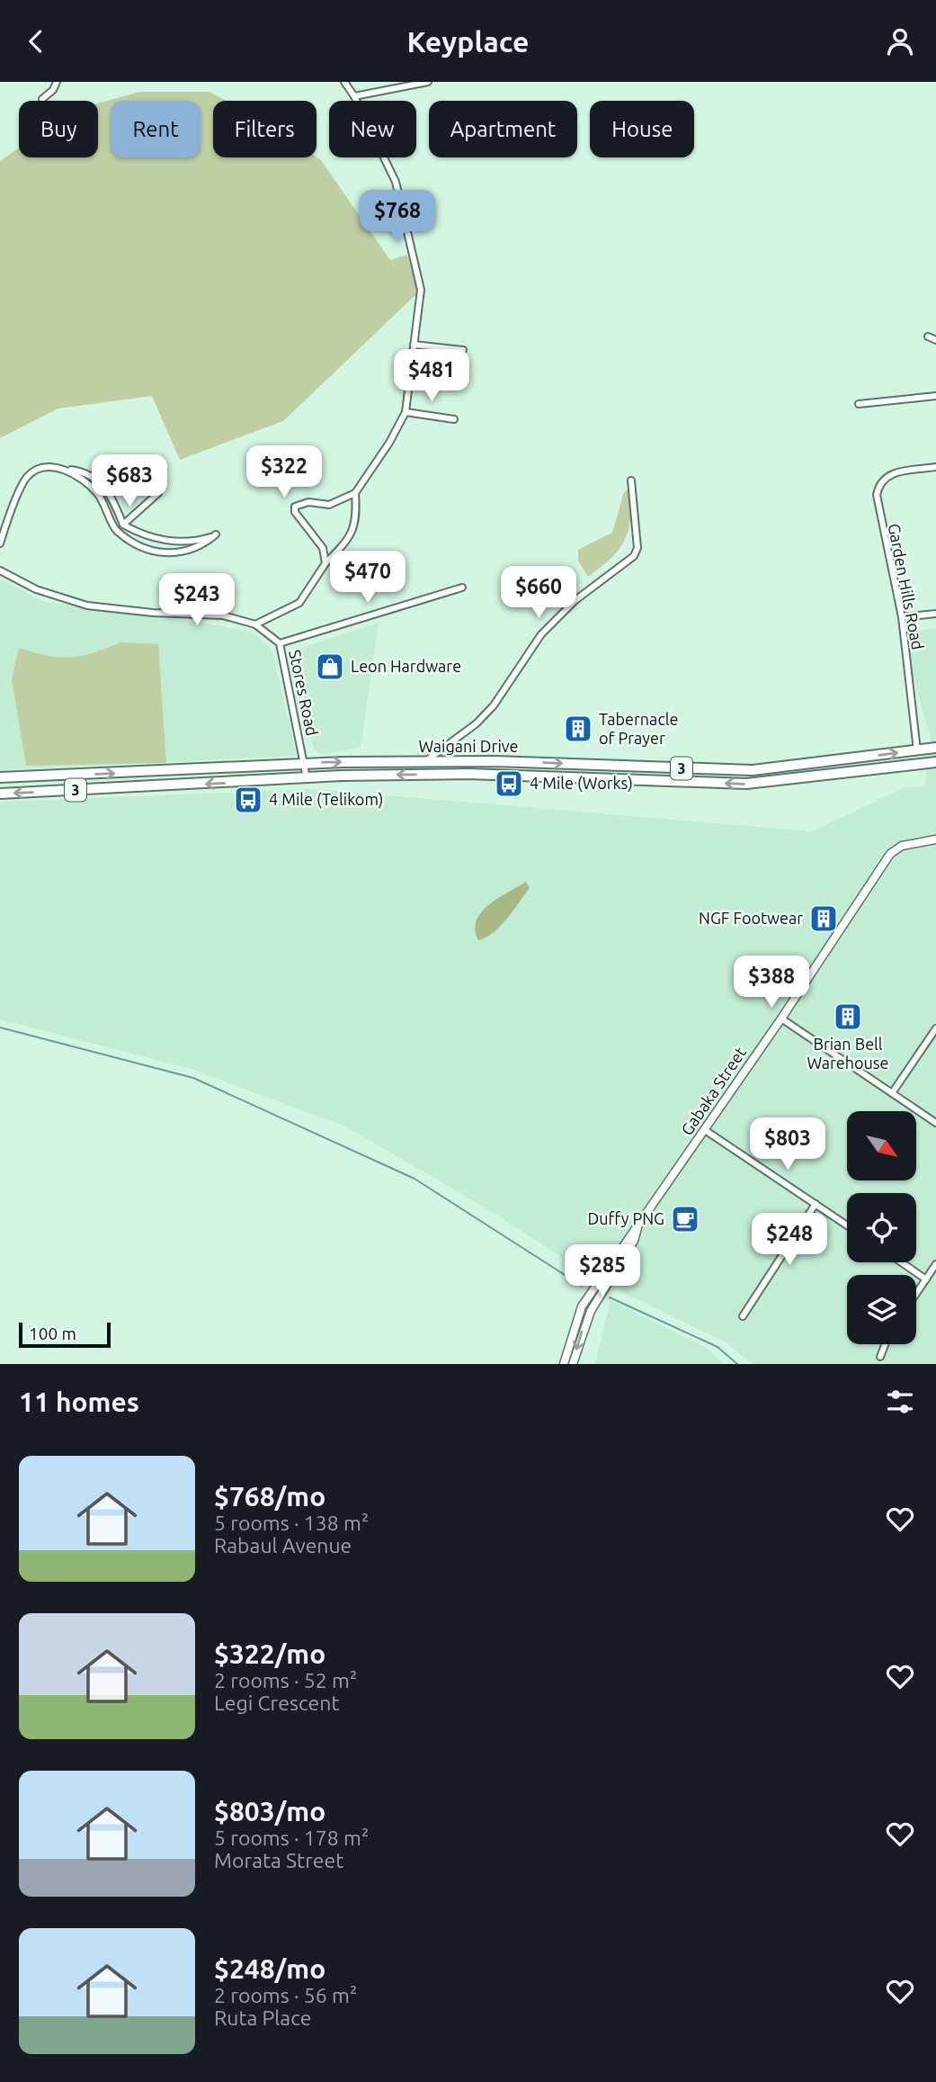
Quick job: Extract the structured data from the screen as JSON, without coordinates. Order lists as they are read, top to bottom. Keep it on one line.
{"streets":{"highway":["Waigani Drive","3"],"street":["Garden Hills Road","Stores Road","Gabaka Street"]},"crossings":[["Garden Hills Road","Waigani Drive"],["Stores Road","Waigani Drive"]],"places":{"shop":["Leon Hardware"],"building":["Tabernacle of Prayer","NGF Footwear","Brian Bell Warehouse"],"bus stop":["4 Mile (Works)","4 Mile (Telikom)"],"cafe":["Duffy PNG"]},"scale_bar":"100 m","north":"bottom right","page":{"header":"Keyplace","chip":["Buy","Rent","Filters","New","Apartment","House"],"price":["$768","$481","$322","$683","$470","$660","$243","$388","$803","$248","$285"],"scale":"100 m","heading":"11 homes","list":[{"name":"$768/mo","note":"5 rooms · 138 m² · Rabaul Avenue"},{"name":"$322/mo","note":"2 rooms · 52 m² · Legi Crescent"},{"name":"$803/mo","note":"5 rooms · 178 m² · Morata Street"},{"name":"$248/mo","note":"2 rooms · 56 m² · Ruta Place"}]}}
